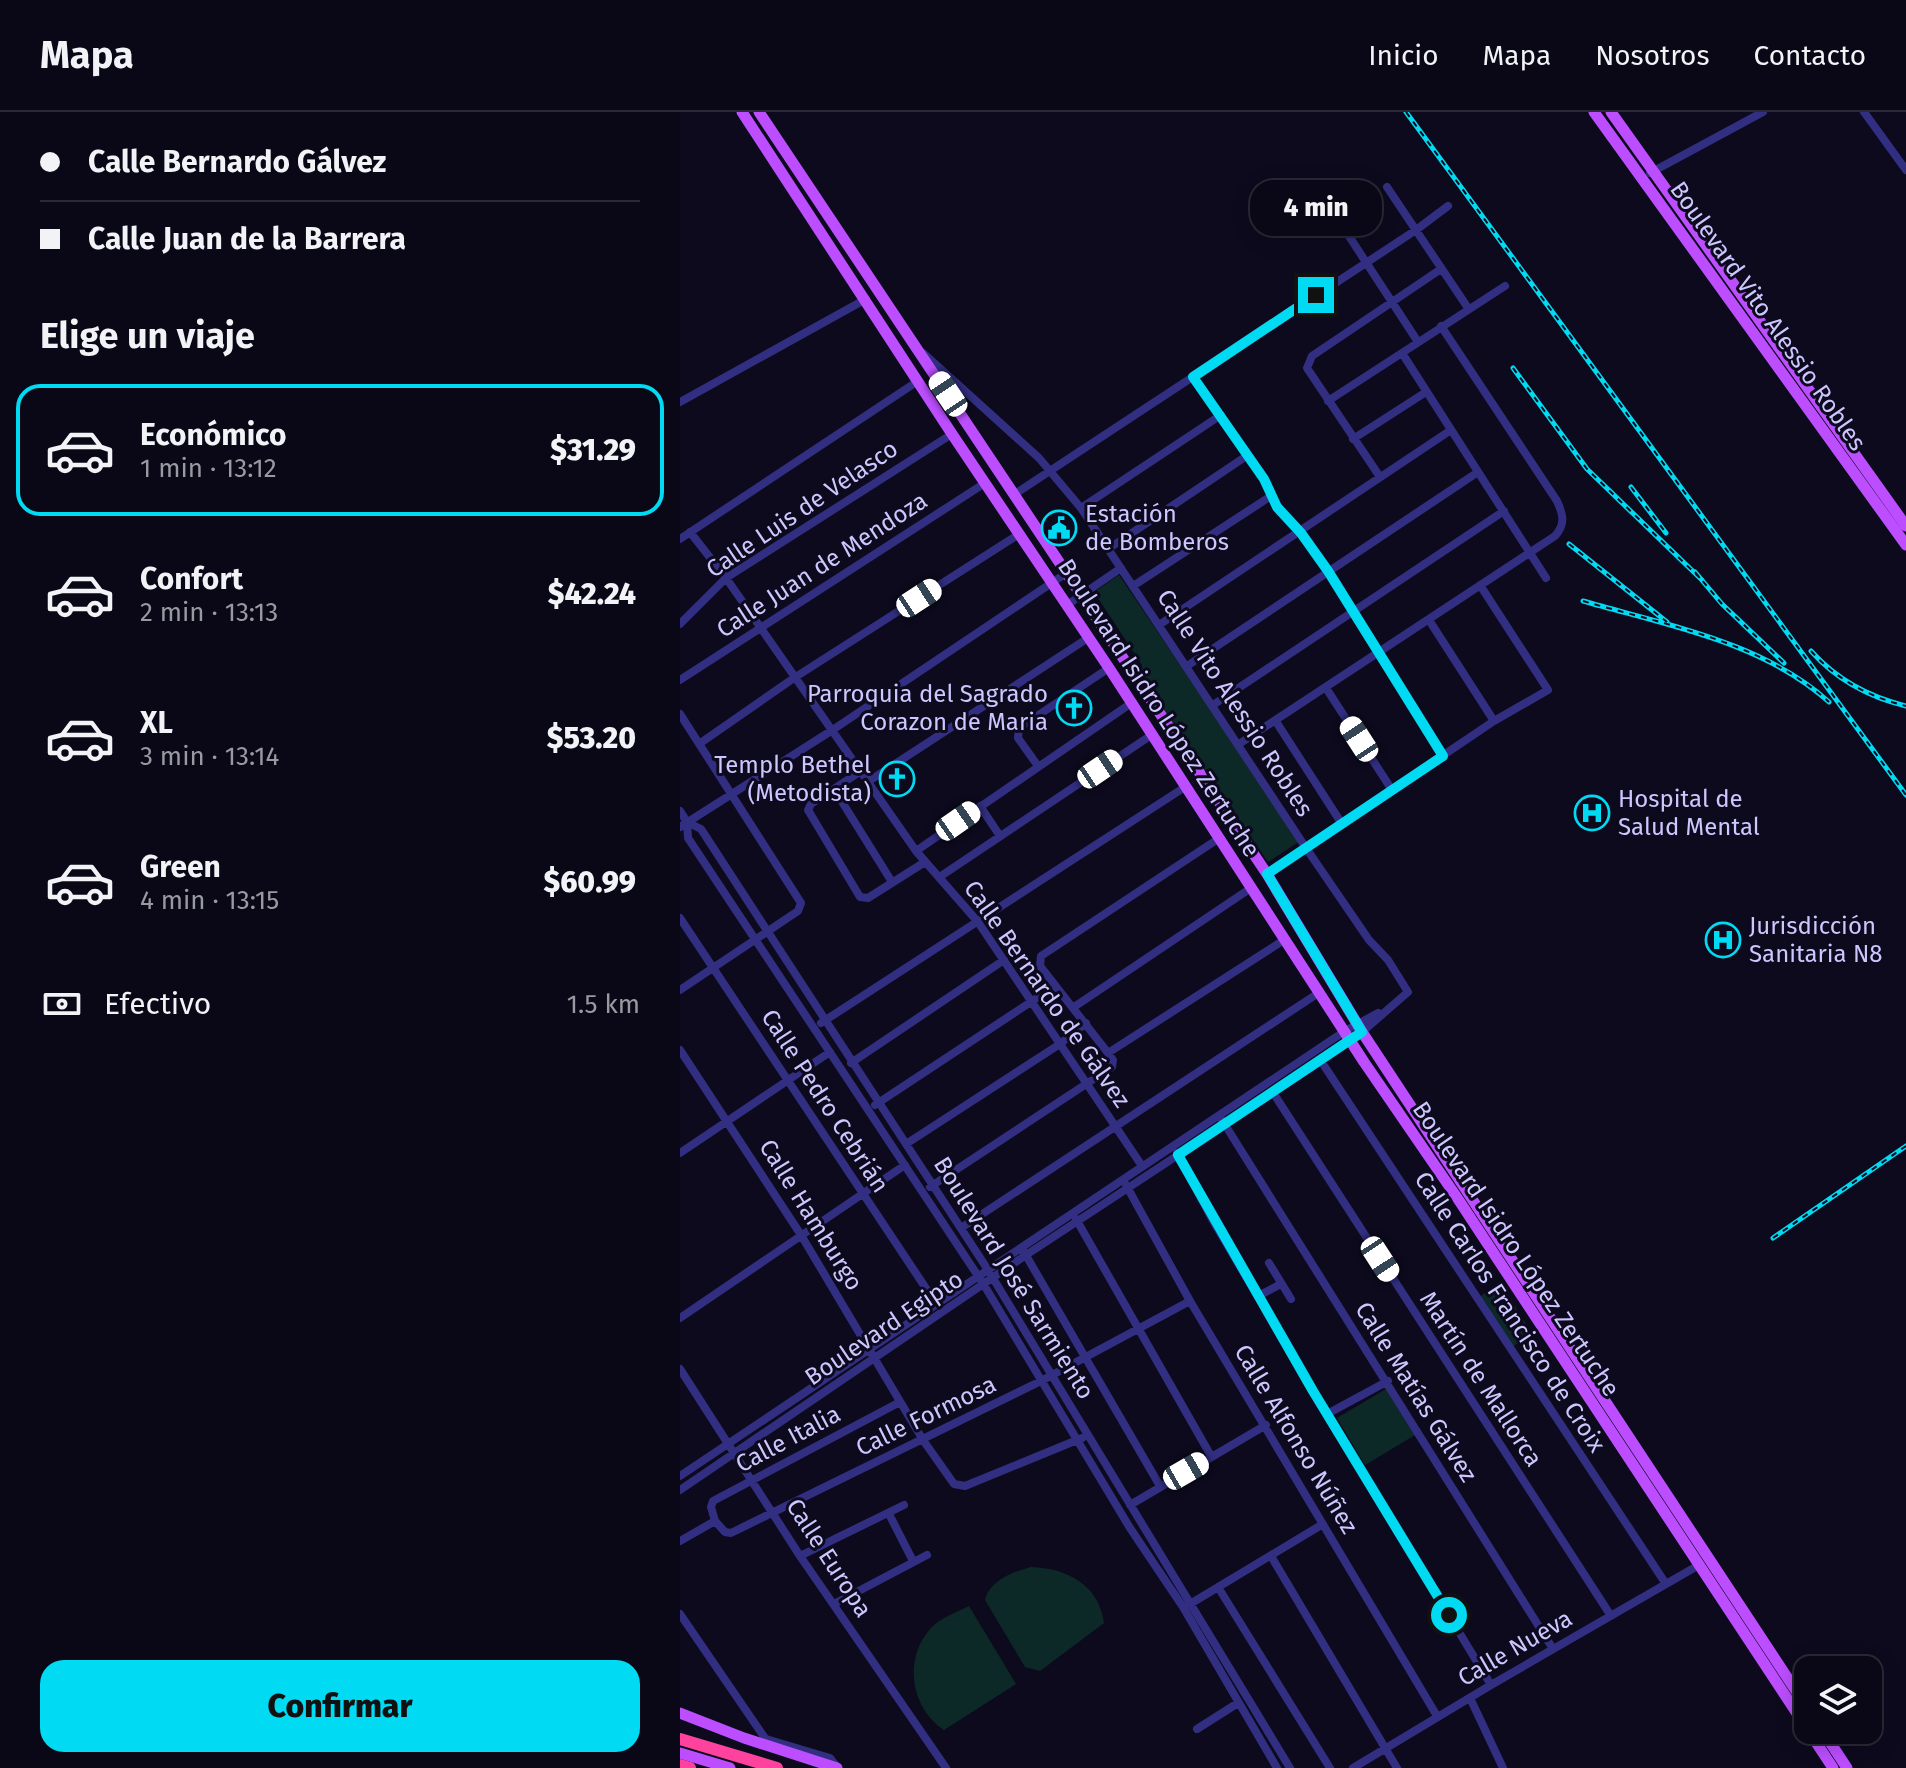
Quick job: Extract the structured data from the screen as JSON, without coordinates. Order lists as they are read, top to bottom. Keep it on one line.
{"streets":{"main road":["Boulevard Vito Alessio Robles","Boulevard Isidro López Zertuche"],"street":["Calle Luis de Velasco","Calle Juan de Mendoza","Calle Vito Alessio Robles","Calle Bernardo de Gálvez","Calle Pedro Cebrián","Calle Hamburgo","Boulevard José Sarmiento","Calle Carlos Francisco de Croix","Boulevard Egipto","Martín de Mallorca","Calle Matías Gálvez","Calle Formosa","Calle Italia","Calle Alfonso Núñez","Calle Europa","Calle Nueva"]},"crossings":[["Calle Luis de Velasco","Boulevard Isidro López Zertuche"],["Calle Luis de Velasco","Calle Bernardo de Gálvez"],["Calle Juan de Mendoza","Boulevard Isidro López Zertuche"],["Calle Juan de Mendoza","Calle Bernardo de Gálvez"],["Calle Vito Alessio Robles","Boulevard Isidro López Zertuche"],["Calle Vito Alessio Robles","Boulevard Egipto"],["Boulevard Isidro López Zertuche","Boulevard Egipto"],["Boulevard Isidro López Zertuche","Calle Nueva"],["Calle Bernardo de Gálvez","Boulevard Egipto"],["Calle Pedro Cebrián","Boulevard Egipto"],["Calle Hamburgo","Boulevard José Sarmiento"],["Calle Hamburgo","Boulevard Egipto"],["Calle Hamburgo","Calle Formosa"],["Calle Hamburgo","Calle Italia"],["Boulevard José Sarmiento","Boulevard Egipto"],["Boulevard José Sarmiento","Calle Formosa"],["Calle Carlos Francisco de Croix","Boulevard Egipto"],["Calle Carlos Francisco de Croix","Calle Nueva"],["Boulevard Egipto","Martín de Mallorca"],["Boulevard Egipto","Calle Matías Gálvez"],["Boulevard Egipto","Calle Alfonso Núñez"],["Boulevard Egipto","Calle Europa"],["Martín de Mallorca","Calle Nueva"],["Calle Matías Gálvez","Calle Nueva"],["Calle Formosa","Calle Italia"],["Calle Formosa","Calle Alfonso Núñez"],["Calle Formosa","Calle Europa"],["Calle Italia","Calle Europa"],["Calle Alfonso Núñez","Calle Nueva"]],"places":{"public building":["Estación de Bomberos"],"church":["Parroquia del Sagrado Corazon de Maria","Templo Bethel (Metodista)"],"hospital":["Hospital de Salud Mental","Jurisdicción Sanitaria N8"]},"page":{"header":"Mapa","nav":["Inicio","Mapa","Nosotros","Contacto"],"banner":["Calle Bernardo Gálvez","Calle Juan de la Barrera"],"bubble":"4 min","heading":"Elige un viaje","list":[{"name":"Económico","note":"1 min · 13:12","value":"$31.29"},{"name":"Confort","note":"2 min · 13:13","value":"$42.24"},{"name":"XL","note":"3 min · 13:14","value":"$53.20"},{"name":"Green","note":"4 min · 13:15","value":"$60.99"}],"pay":["Efectivo","1.5 km"],"buttons":"Confirmar"}}
